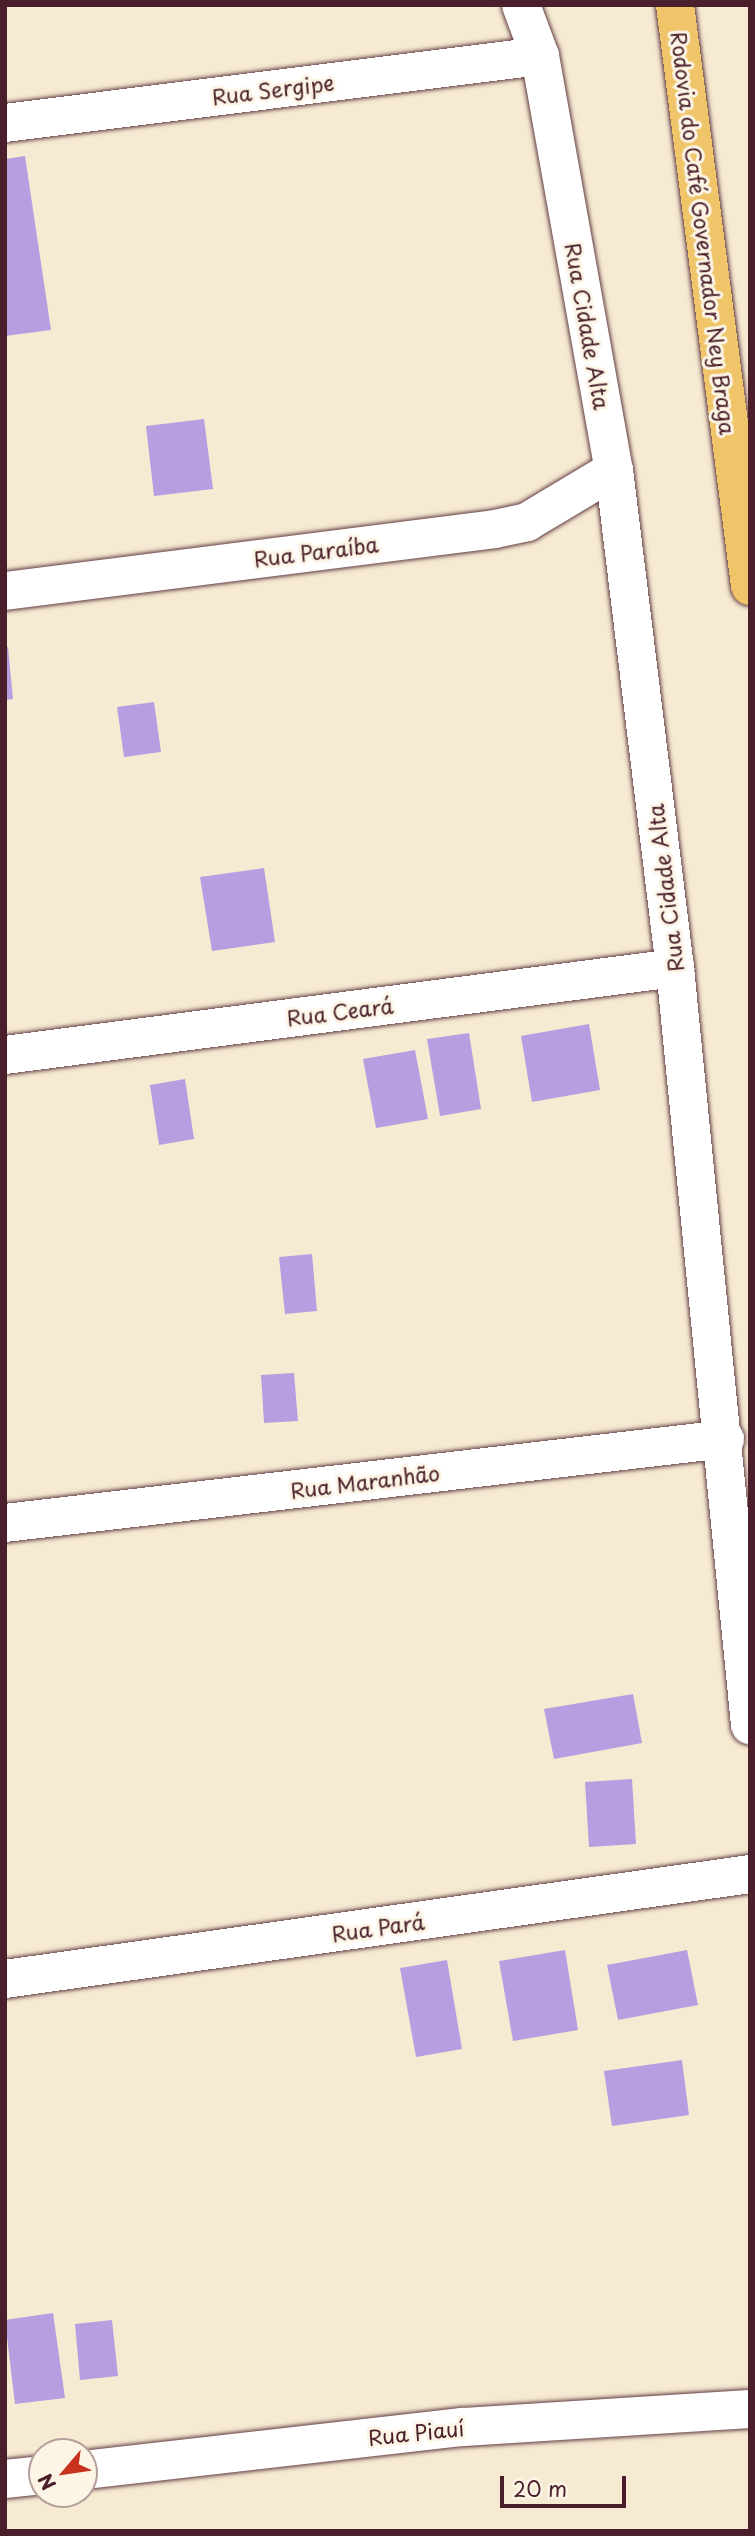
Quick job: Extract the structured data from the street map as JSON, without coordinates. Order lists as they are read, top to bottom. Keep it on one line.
{"streets":{"highway":["Rodovia do Café Governador Ney Braga"],"street":["Rua Sergipe","Rua Cidade Alta","Rua Paraíba","Rua Ceará","Rua Maranhão","Rua Pará","Rua Piauí"]},"crossings":[["Rua Sergipe","Rua Cidade Alta"],["Rua Cidade Alta","Rua Paraíba"],["Rua Cidade Alta","Rua Ceará"],["Rua Cidade Alta","Rua Maranhão"]],"scale_bar":"20 m","north":"bottom left"}
